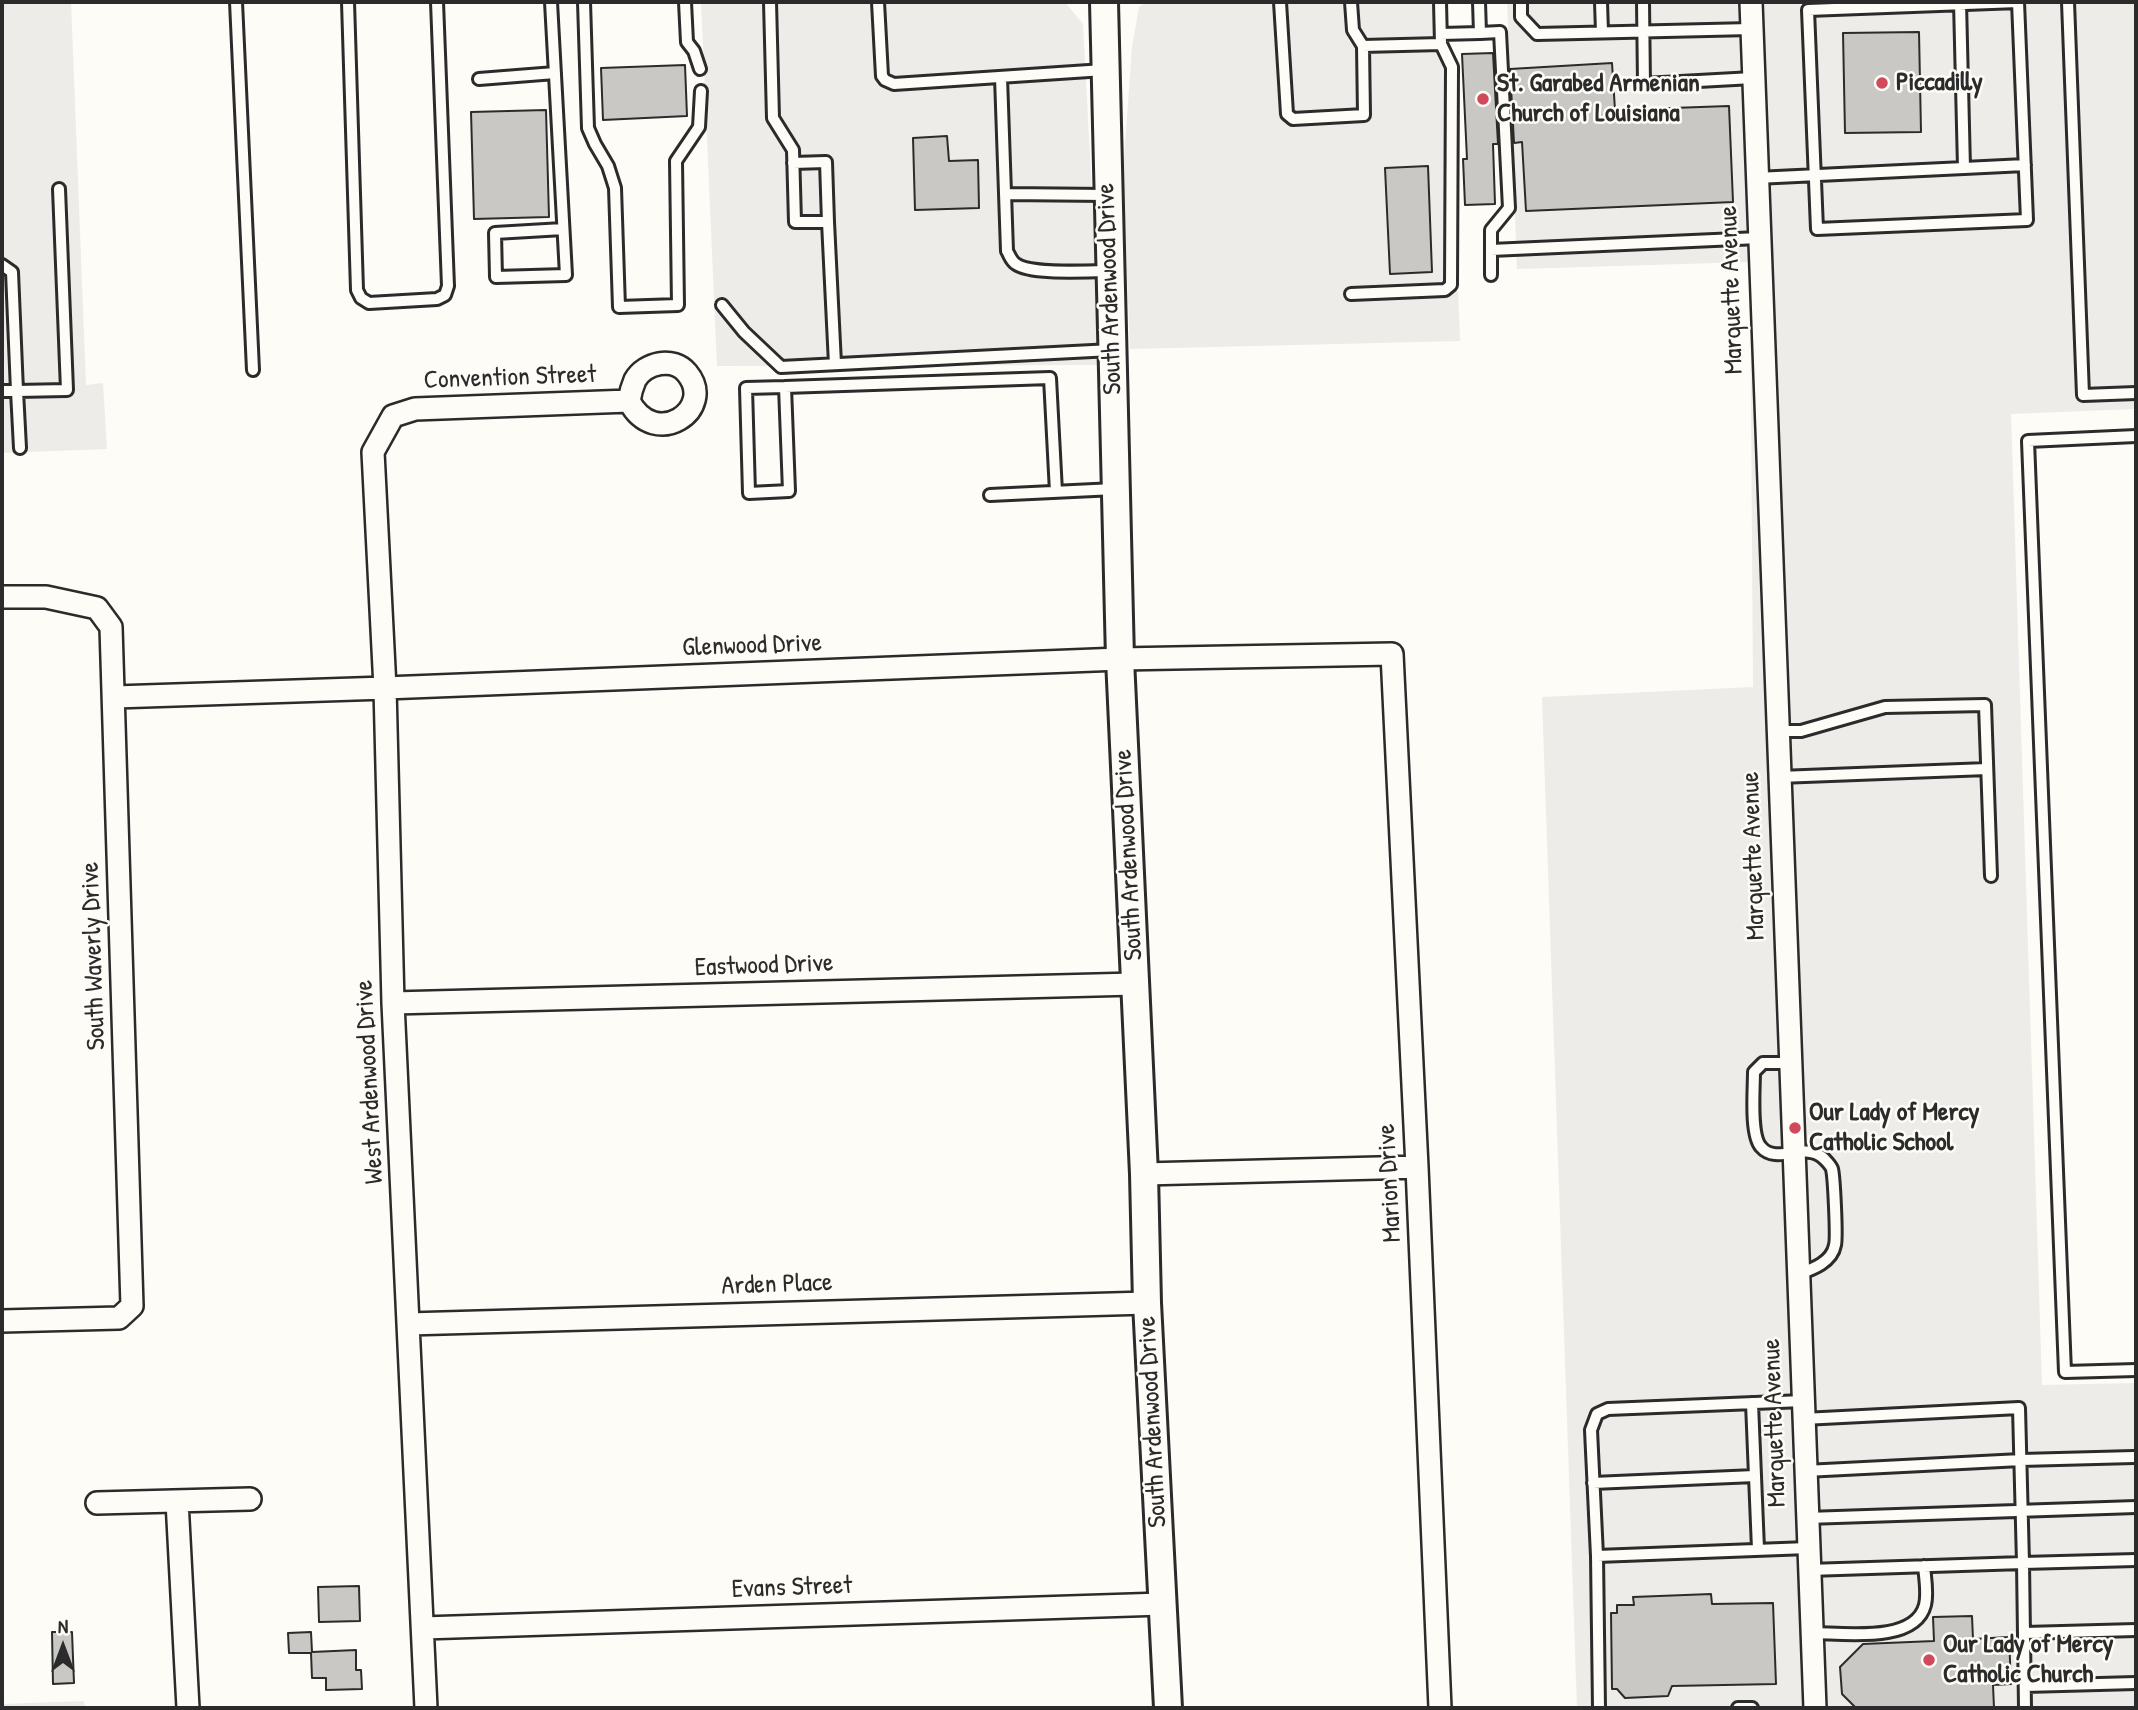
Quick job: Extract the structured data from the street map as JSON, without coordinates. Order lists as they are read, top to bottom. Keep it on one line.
{"streets":{"street":["South Ardenwood Drive","Marquette Avenue","Convention Street","Glenwood Drive","South Waverly Drive","Eastwood Drive","West Ardenwood Drive","Marion Drive","Arden Place","Evans Street"]},"crossings":[["South Ardenwood Drive","Glenwood Drive"],["South Ardenwood Drive","Eastwood Drive"],["South Ardenwood Drive","Arden Place"],["South Ardenwood Drive","Evans Street"],["Convention Street","West Ardenwood Drive"],["Glenwood Drive","South Waverly Drive"],["Glenwood Drive","West Ardenwood Drive"],["Glenwood Drive","Marion Drive"],["Eastwood Drive","West Ardenwood Drive"],["West Ardenwood Drive","Arden Place"],["West Ardenwood Drive","Evans Street"]],"places":["Piccadilly","St. Garabed Armenian Church of Louisiana","Our Lady of Mercy Catholic School","Our Lady of Mercy Catholic Church"],"north":"top"}
